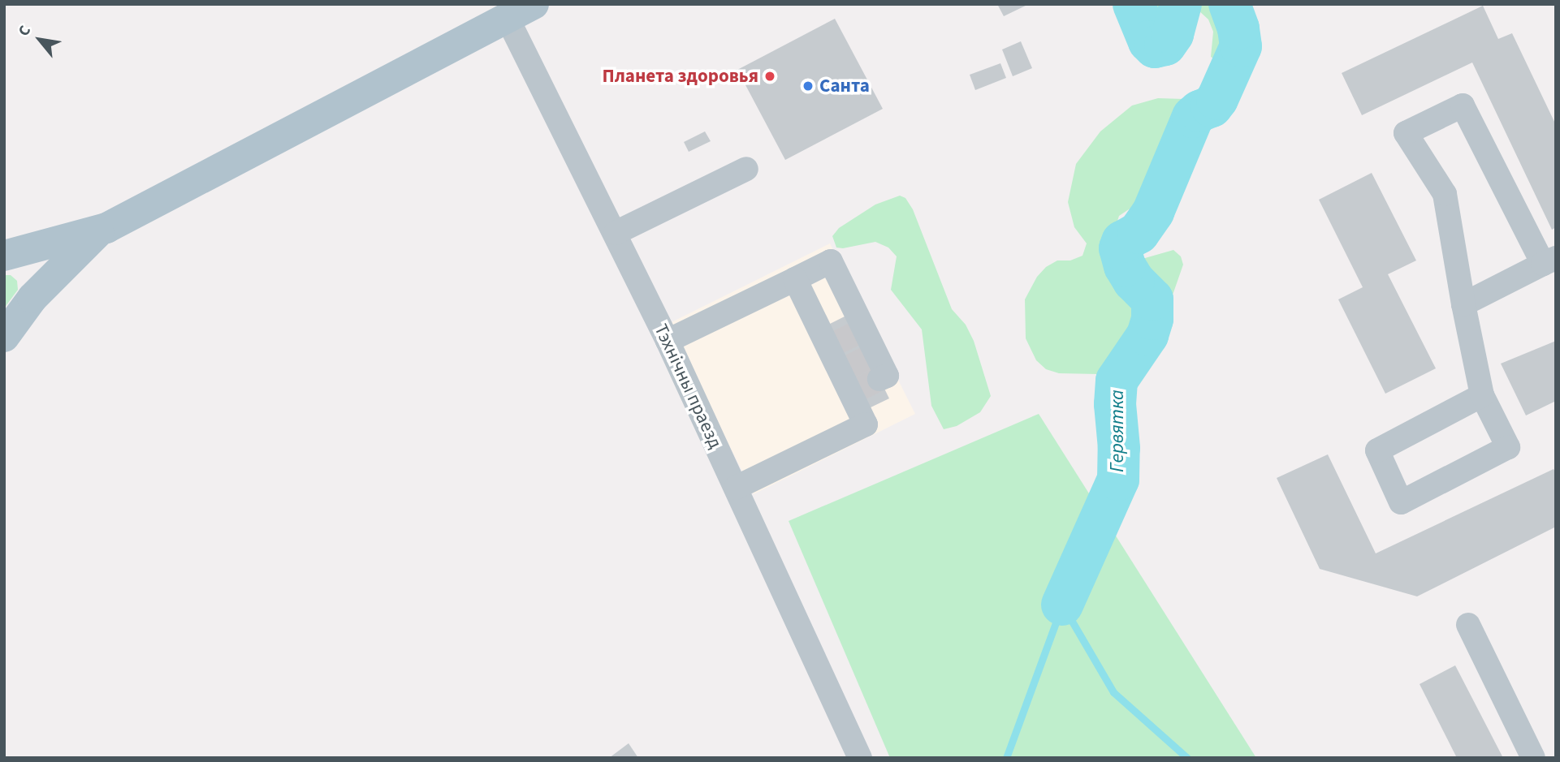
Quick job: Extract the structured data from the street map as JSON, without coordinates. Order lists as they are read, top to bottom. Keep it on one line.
{"streets":{"street":["Тэхнічны праезд"]},"water":["Гервятка"],"places":["Планета здоровья","Санта"],"north":"top left"}
